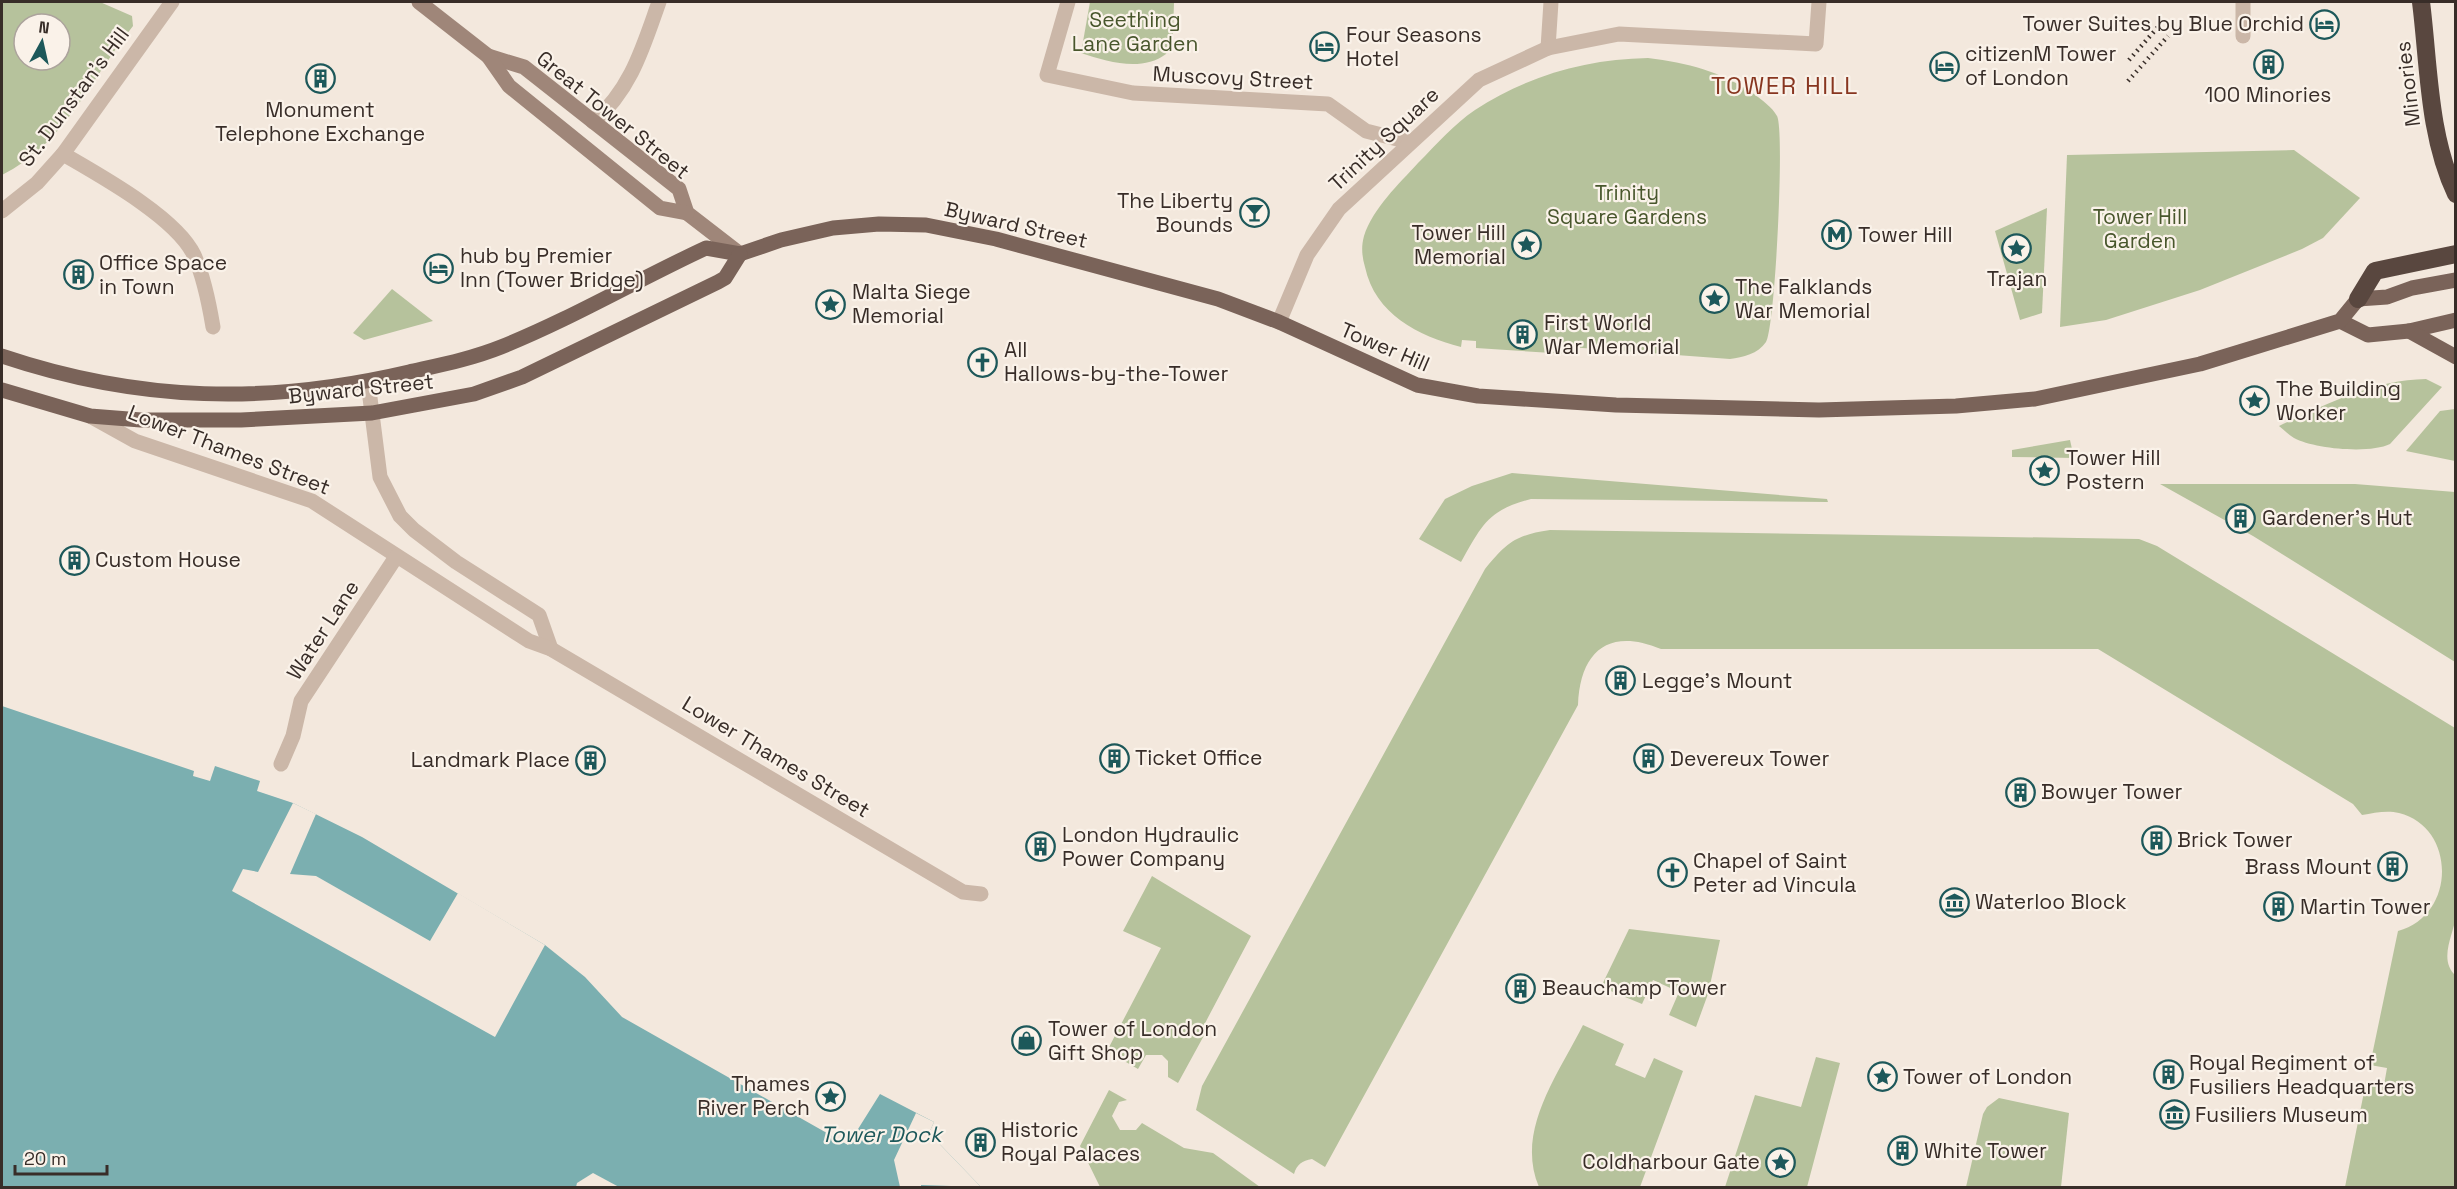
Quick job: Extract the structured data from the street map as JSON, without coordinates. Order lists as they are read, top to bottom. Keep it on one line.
{"streets":{"highway":["Minories"],"main road":["Byward Street","Tower Hill","Lower Thames Street"],"street":["Muscovy Street","St. Dunstan's Hill","Great Tower Street","Trinity Square","Water Lane"]},"crossings":[["Muscovy Street","Trinity Square"],["Great Tower Street","Byward Street"],["Trinity Square","Byward Street"],["Trinity Square","Tower Hill"],["Byward Street","Tower Hill"],["Byward Street","Lower Thames Street"],["Lower Thames Street","Water Lane"]],"districts":["TOWER HILL"],"water":["Tower Dock"],"parks":["Seething Lane Garden","Trinity Square Gardens","Tower Hill Garden"],"places":{"hotel":["Tower Suites by Blue Orchid","Four Seasons Hotel","citizenM Tower of London","hub by Premier Inn (Tower Bridge)"],"building":["100 Minories","Monument Telephone Exchange","Office Space in Town","First World War Memorial","Gardener's Hut","Custom House","Legge's Mount","Ticket Office","Devereux Tower","Landmark Place","Bowyer Tower","Brick Tower","London Hydraulic Power Company","Brass Mount","Martin Tower","Beauchamp Tower","Royal Regiment of Fusiliers Headquarters","Historic Royal Palaces","White Tower"],"bar":["The Liberty Bounds"],"metro station":["Tower Hill"],"place":["Tower Hill Memorial","Trajan","The Falklands War Memorial","Malta Siege Memorial","The Building Worker","Tower Hill Postern","Tower of London","Thames River Perch","Coldharbour Gate"],"church":["All Hallows-by-the-Tower","Chapel of Saint Peter ad Vincula"],"museum":["Waterloo Block","Fusiliers Museum"],"shop":["Tower of London Gift Shop"]},"scale_bar":"20 m","north":"top"}
